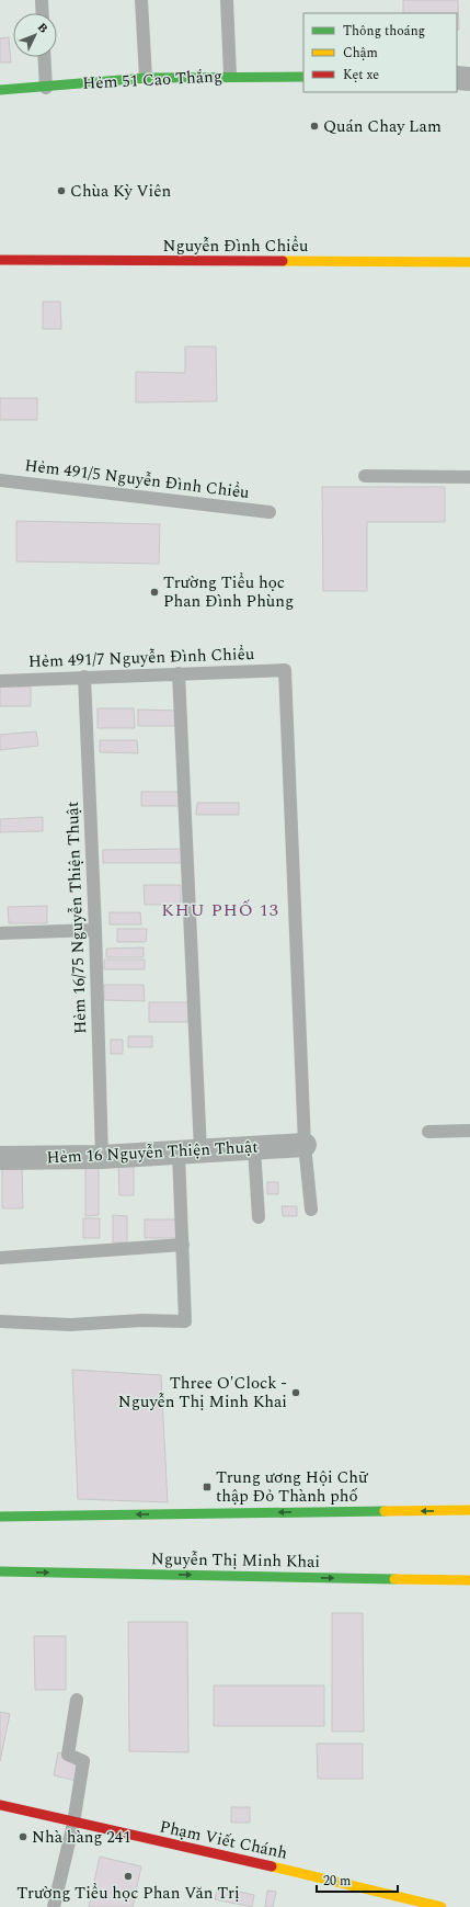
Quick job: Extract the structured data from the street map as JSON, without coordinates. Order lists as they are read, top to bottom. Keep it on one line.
{"streets":{"main road":["Hẻm 51 Cao Thắng","Nguyễn Đình Chiểu","Nguyễn Thị Minh Khai","Phạm Viết Chánh"],"street":["Hẻm 16 Nguyễn Thiện Thuật"],"lane":["Hẻm 491/5 Nguyễn Ðình Chiểu","Hẻm 491/7 Nguyễn Ðình Chiểu","Hẻm 16/75 Nguyễn Thiện Thuật"]},"crossings":[["Hẻm 491/7 Nguyễn Ðình Chiểu","Hẻm 16/75 Nguyễn Thiện Thuật"],["Hẻm 491/7 Nguyễn Ðình Chiểu","Hẻm 16 Nguyễn Thiện Thuật"],["Hẻm 16/75 Nguyễn Thiện Thuật","Hẻm 16 Nguyễn Thiện Thuật"]],"districts":["KHU PHỐ 13"],"places":{"other":["Quán Chay Lam","Chùa Kỳ Viên","Trường Tiểu học Phan Đình Phùng","Three O'Clock - Nguyễn Thị Minh Khai","Nhà hàng 241","Trường Tiểu học Phan Văn Trị"],"transit":["Trung ương Hội Chữ thập Đỏ Thành phố"]},"legend":["Thông thoáng","Chậm","Kẹt xe"],"scale_bar":"20 m","north":"top right"}
